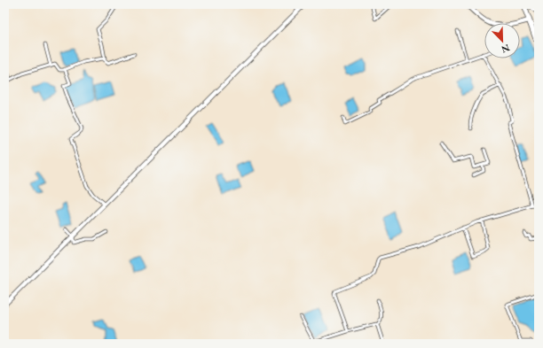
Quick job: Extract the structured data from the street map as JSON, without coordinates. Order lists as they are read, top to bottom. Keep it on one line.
{"north":"bottom right"}
